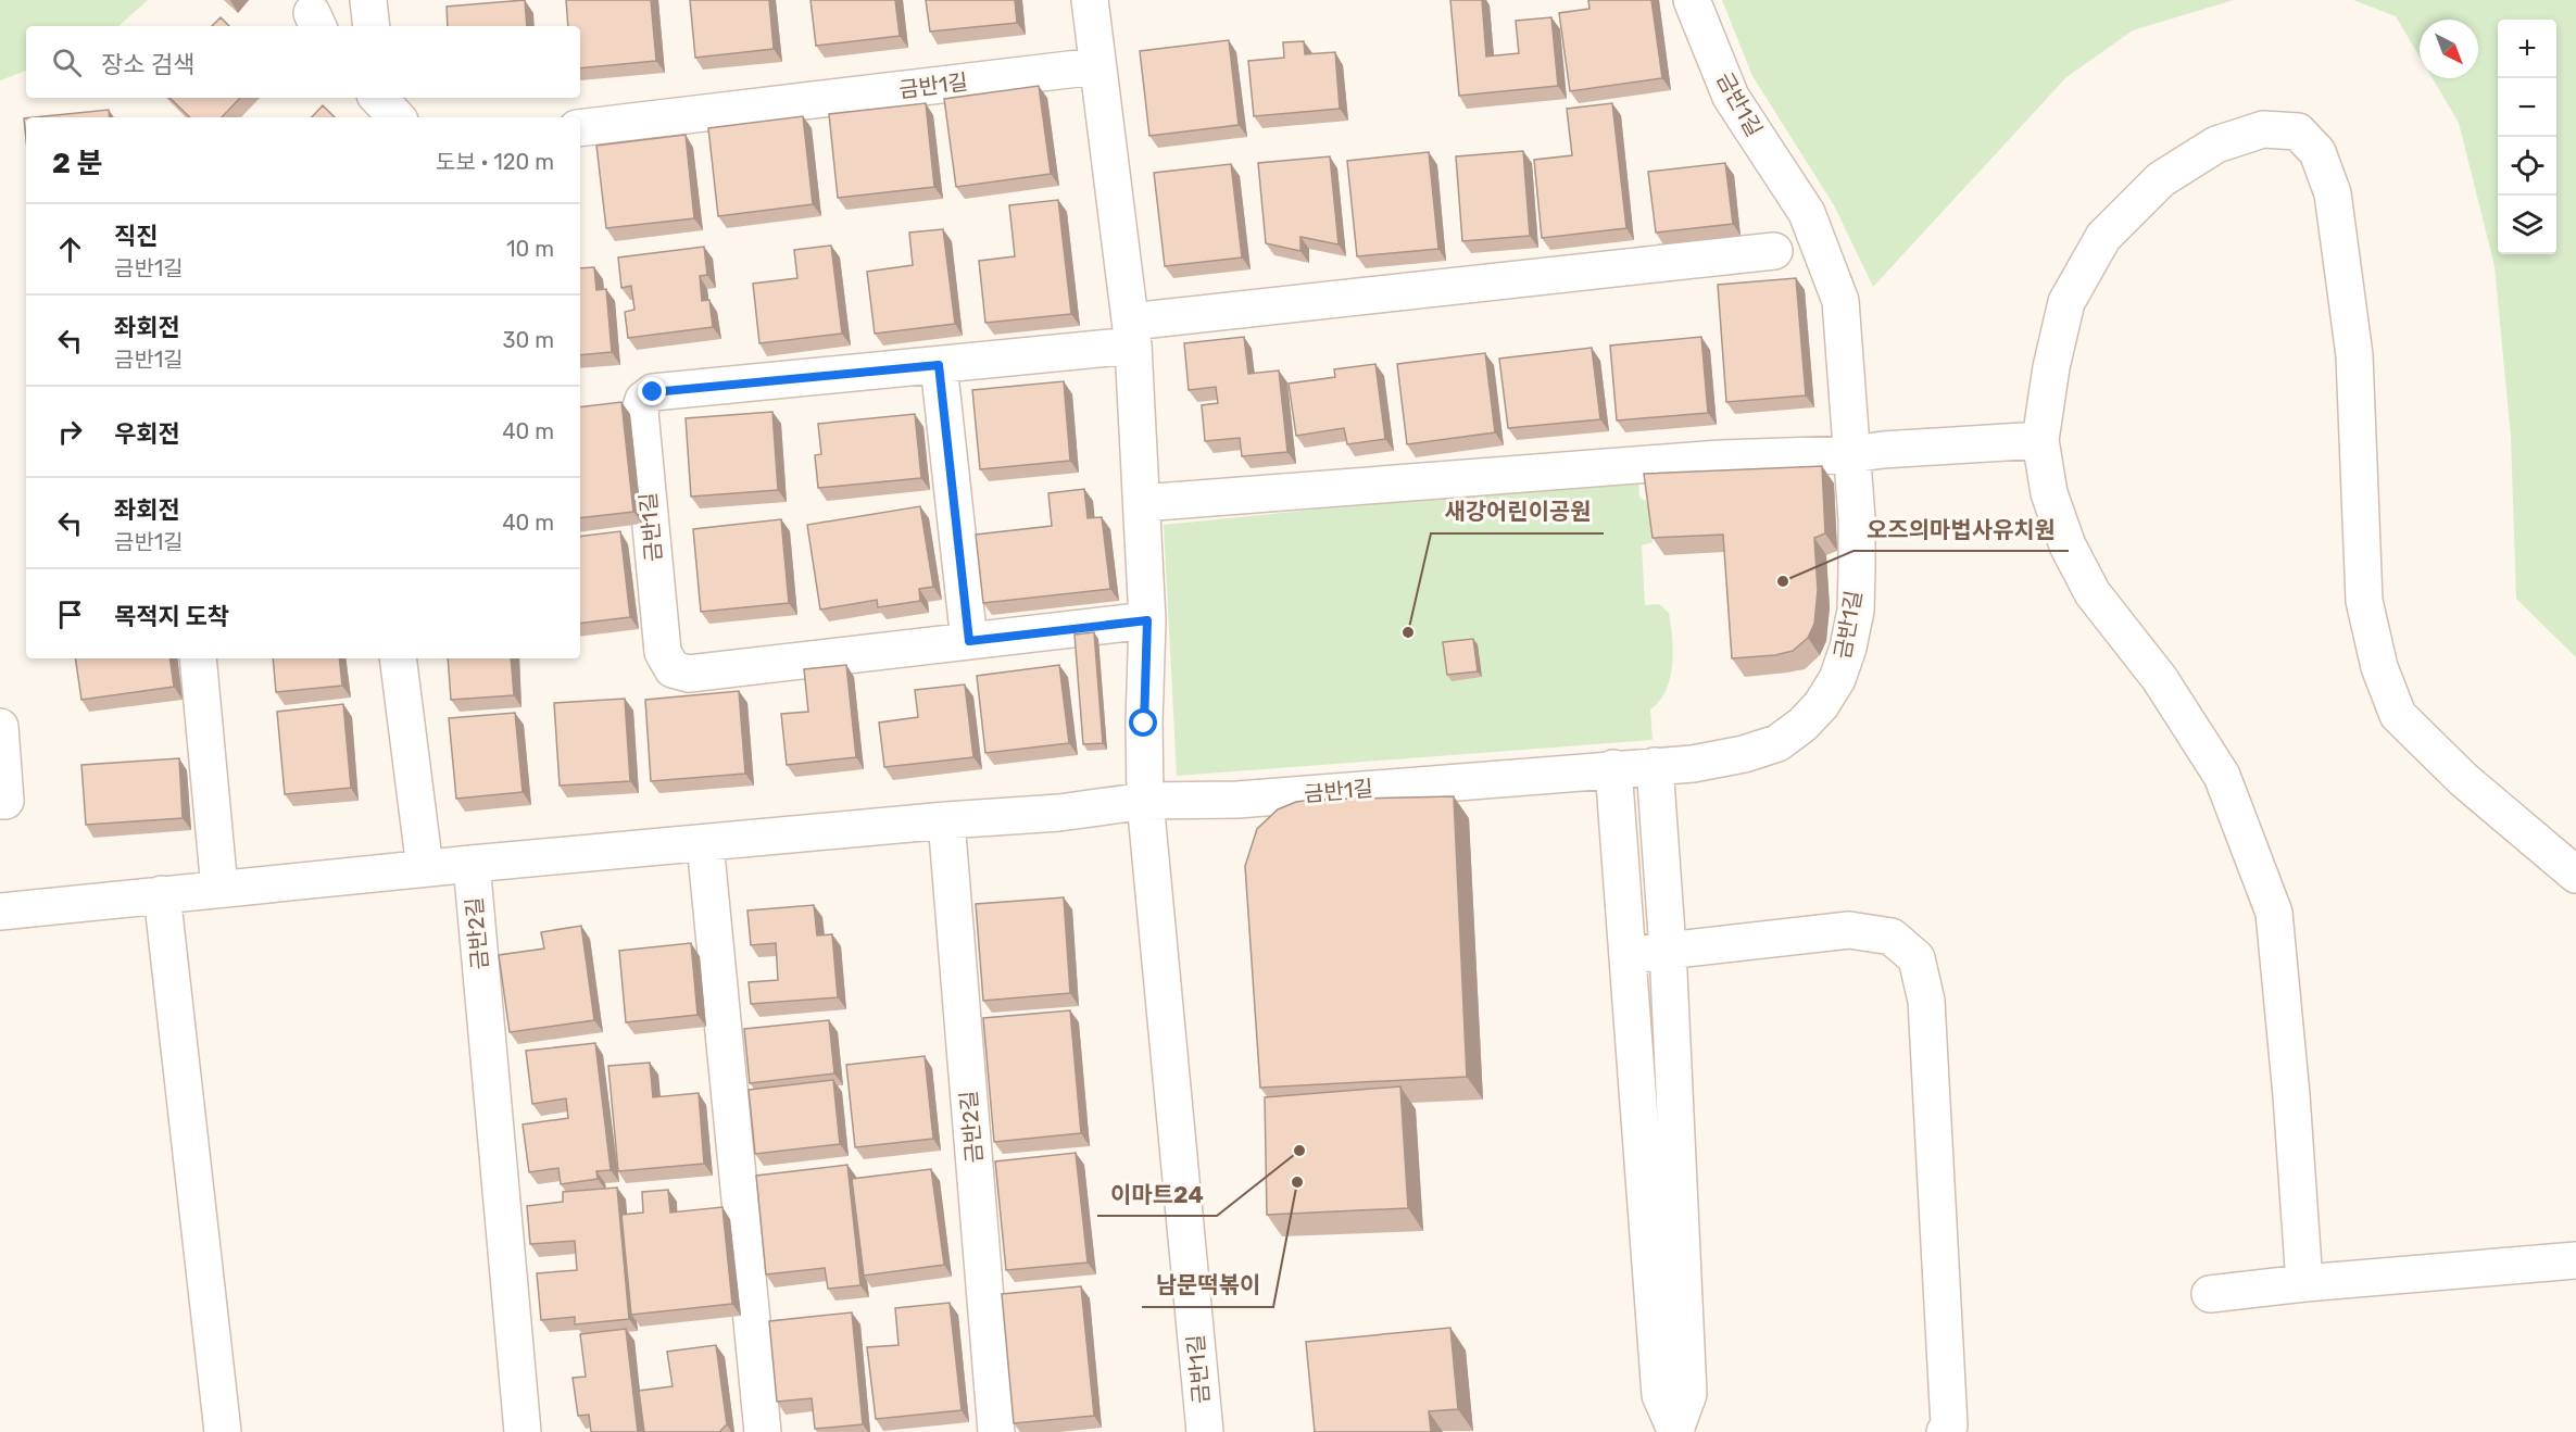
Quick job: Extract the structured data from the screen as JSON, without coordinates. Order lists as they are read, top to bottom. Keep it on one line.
{"streets":{"street":["금반1길","금반2길"]},"places":["오즈의마법사유치원","새강어린이공원","이마트24","남문떡볶이"],"north":"bottom right","page":{"map_buttons":["+","−"],"search":"장소 검색","heading":["2 분","도보 · 120 m"],"list":[["직진","금반1길","10 m"],["좌회전","금반1길","30 m"],["우회전","40 m"],["좌회전","금반1길","40 m"],"목적지 도착"]}}
